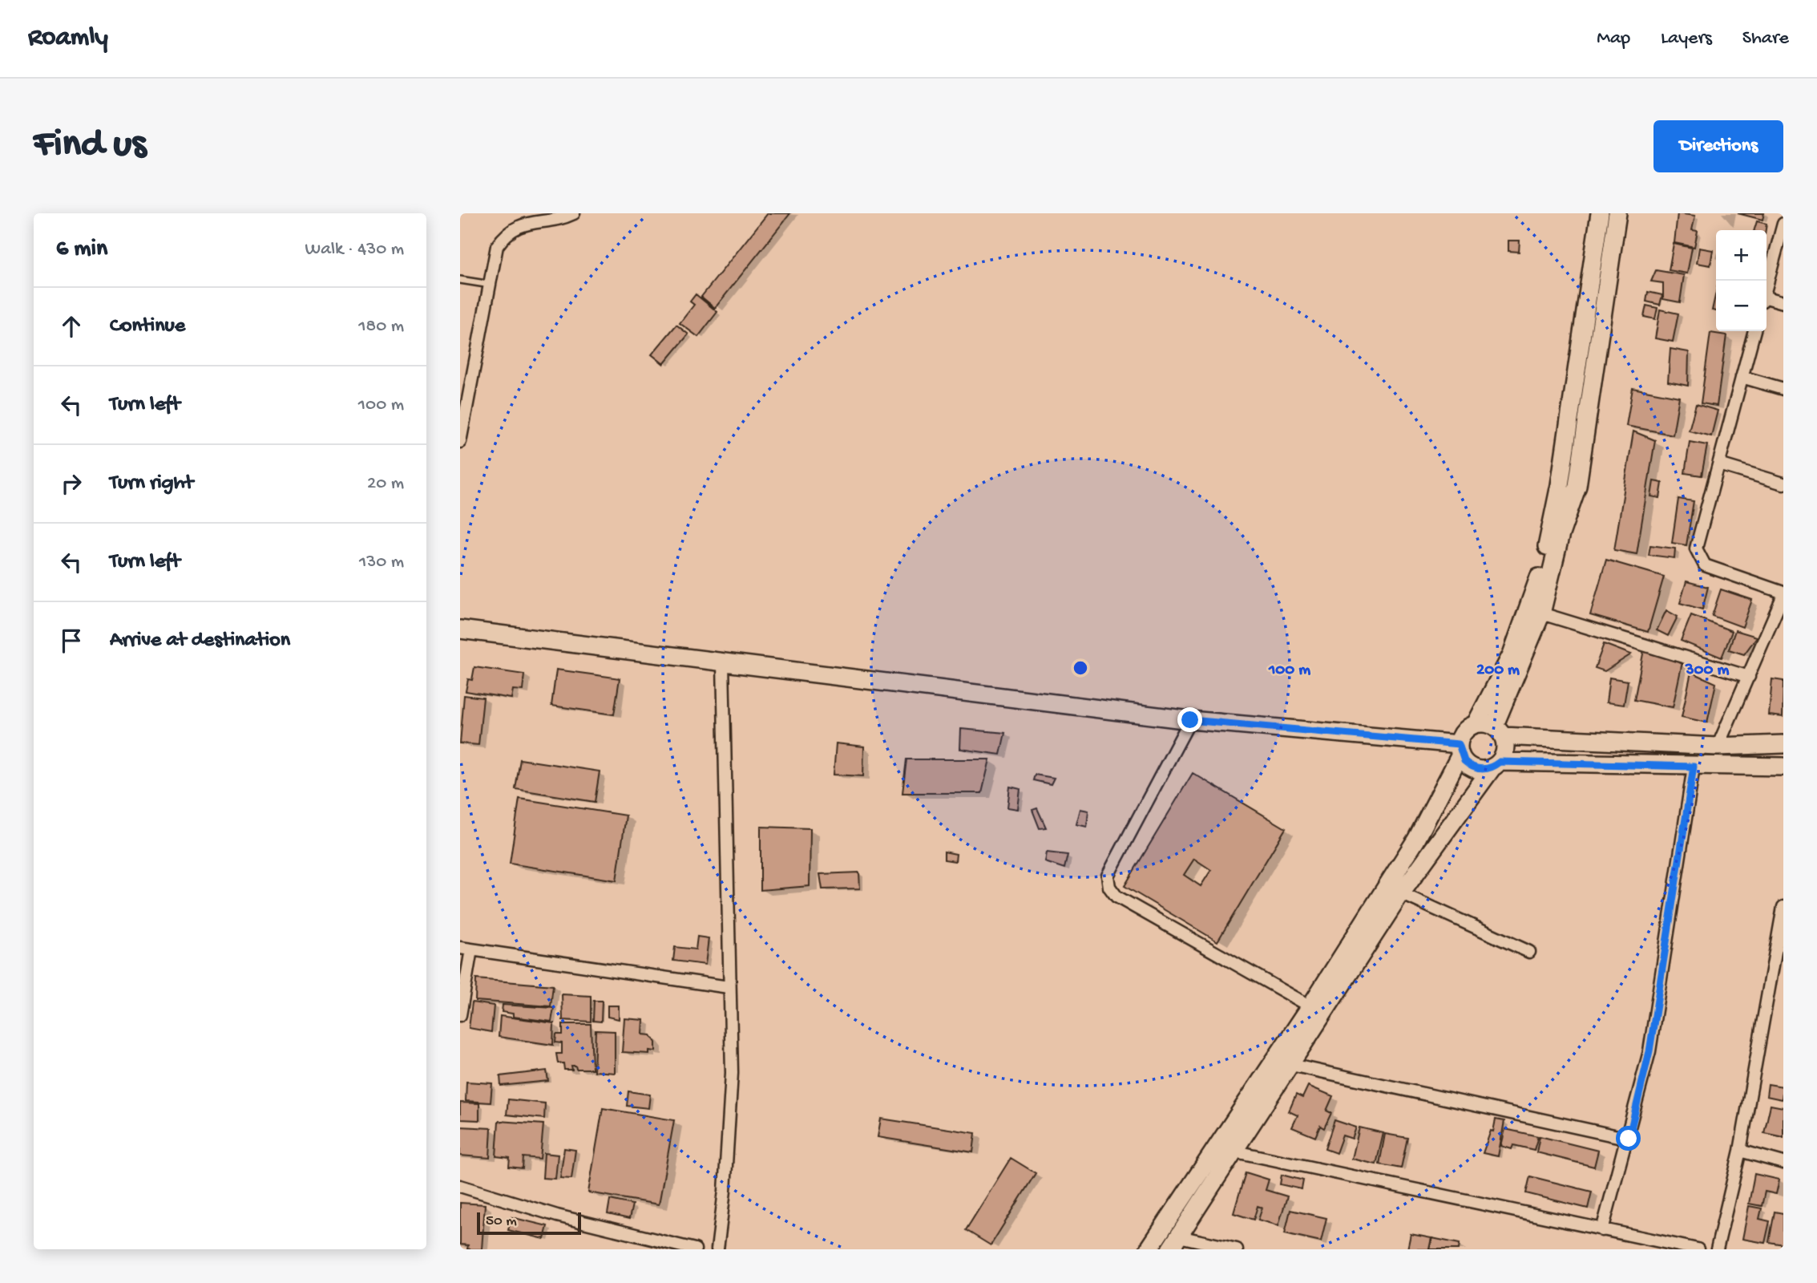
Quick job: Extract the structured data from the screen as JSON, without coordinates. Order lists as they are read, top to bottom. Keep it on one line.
{"scale_bar":"50 m","page":{"header":"Roamly","nav":["Map","Layers","Share"],"buttons":"Directions","title":"Find us","heading":["6 min","Walk · 430 m"],"map_buttons":["+","−"],"list":[["Continue","180 m"],["Turn left","100 m"],["Turn right","20 m"],["Turn left","130 m"],"Arrive at destination"],"scale":"50 m"},"rings":["100 m","200 m","300 m"]}
